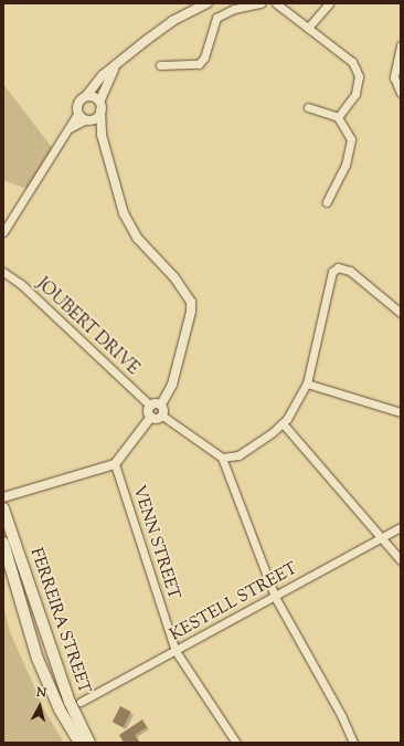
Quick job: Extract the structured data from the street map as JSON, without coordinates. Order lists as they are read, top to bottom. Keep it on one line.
{"streets":{"main road":["FERREIRA STREET"],"street":["JOUBERT DRIVE","VENN STREET","KESTELL STREET"]},"crossings":[["VENN STREET","KESTELL STREET"]],"north":"top"}
